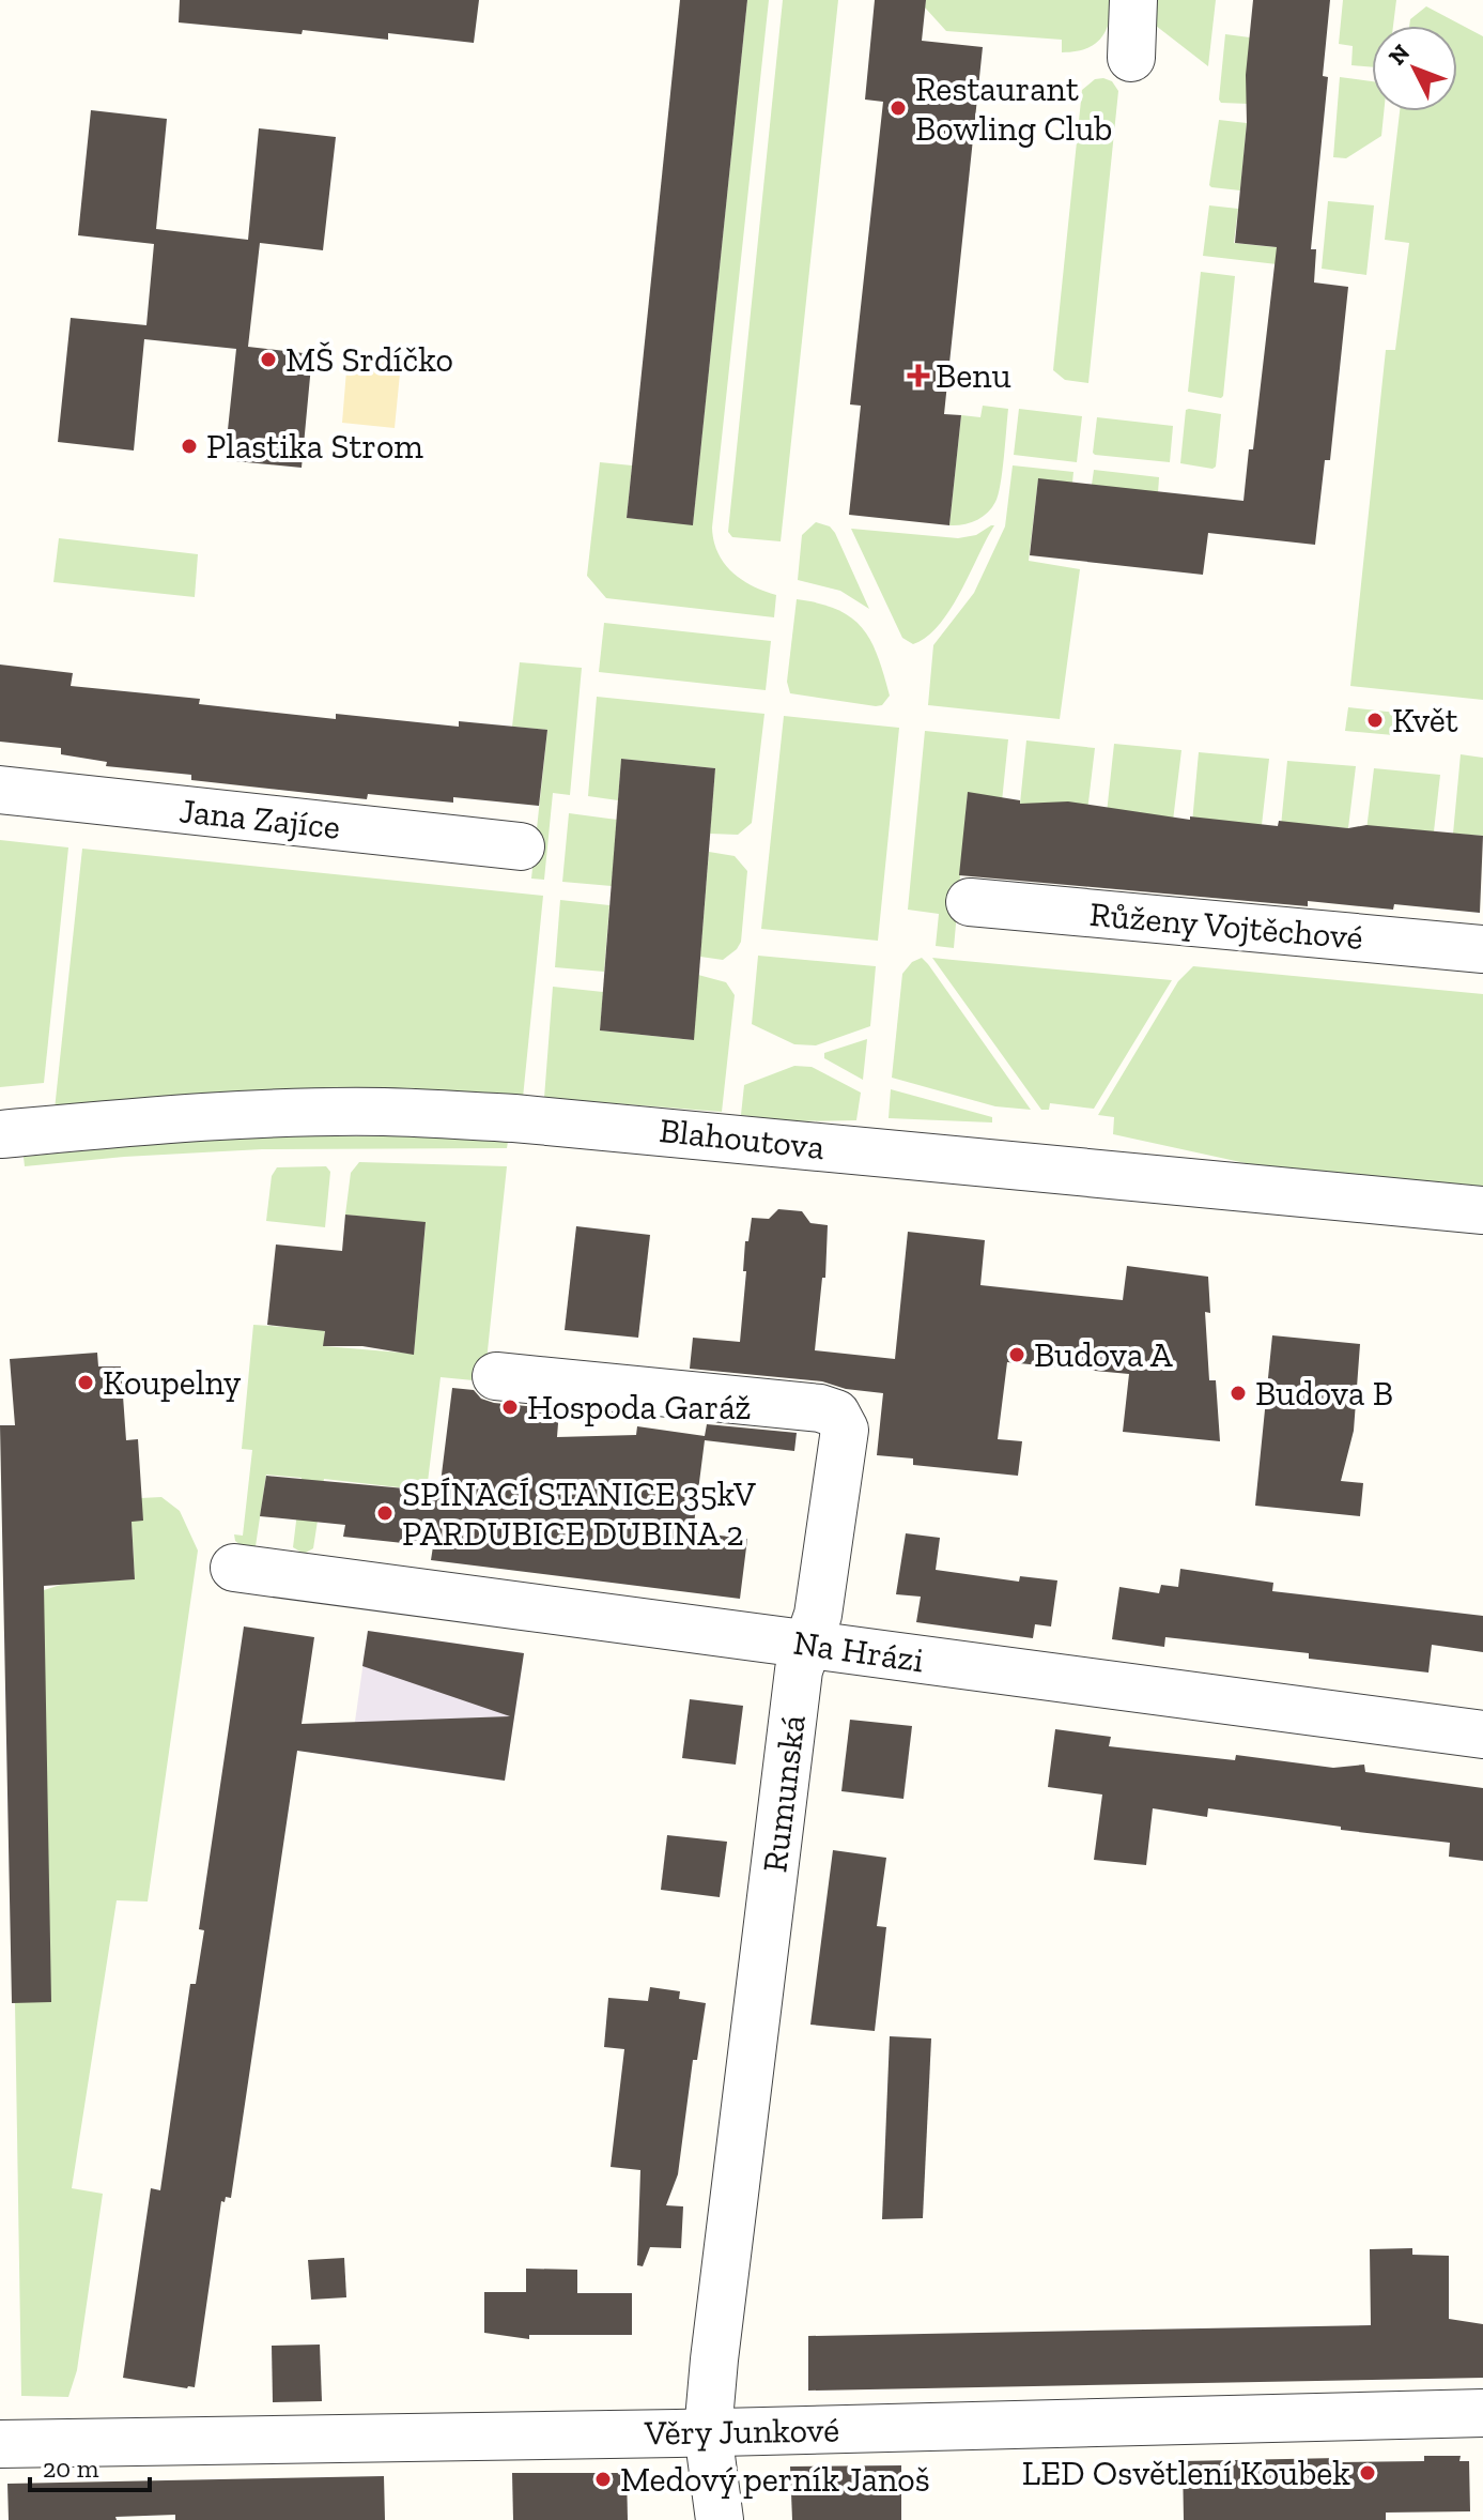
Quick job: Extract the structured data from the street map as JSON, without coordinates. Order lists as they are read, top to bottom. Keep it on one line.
{"streets":{"street":["Jana Zajíce","Růženy Vojtěchové","Blahoutova","Na Hrázi","Rumunská","Věry Junkové"]},"crossings":[["Na Hrázi","Rumunská"],["Rumunská","Věry Junkové"]],"places":{"other":["Restaurant Bowling Club","MŠ Srdíčko","Plastika Strom","Květ","Budova A","Koupelny","Budova B","Hospoda Garáž","SPÍNACÍ STANICE 35kV PARDUBICE DUBINA 2","LED Osvětlení Koubek","Medový perník Janoš"],"health":["Benu"]},"scale_bar":"20 m","north":"top left"}
